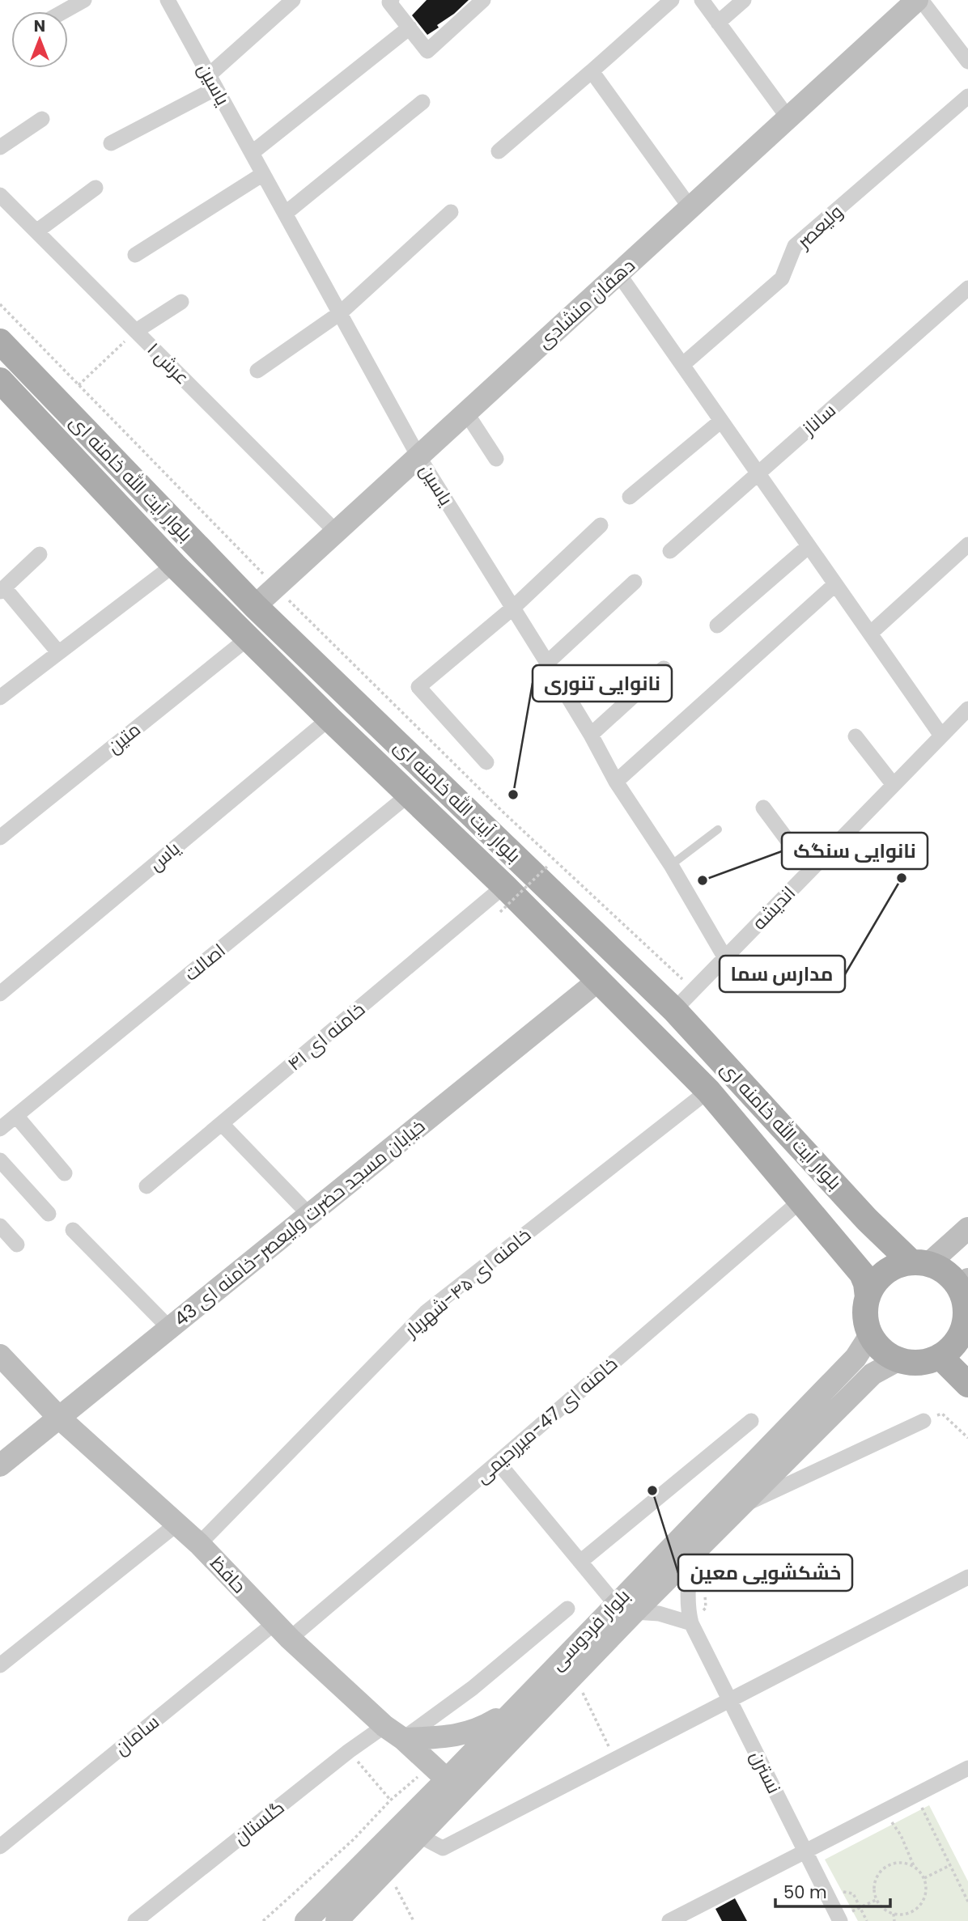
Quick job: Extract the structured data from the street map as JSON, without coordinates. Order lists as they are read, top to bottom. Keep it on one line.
{"streets":{"main road":["بلوار آیت الله خامنه ای"],"street":["یاسین","ولیعصر","دهقان منشادی","عرش ۱","ساناز","متین","یاس","اندیشه","اصالت","خامنه ای ۴۱","خیابان مسجد حضرت ولیعصر-خامنه ای 43","خامنه ای ۴۵-شهریار","خامنه ای 47-میررحیمی","حافظ","بلوار فردوسی","سامان","نسترن","گلستان"]},"crossings":[["یاسین","دهقان منشادی"],["یاسین","اندیشه"],["دهقان منشادی","عرش ۱"],["دهقان منشادی","بلوار آیت الله خامنه ای"],["بلوار آیت الله خامنه ای","متین"],["بلوار آیت الله خامنه ای","یاس"],["بلوار آیت الله خامنه ای","اندیشه"],["بلوار آیت الله خامنه ای","اصالت"],["بلوار آیت الله خامنه ای","خامنه ای ۴۱"],["بلوار آیت الله خامنه ای","خیابان مسجد حضرت ولیعصر-خامنه ای 43"],["بلوار آیت الله خامنه ای","خامنه ای ۴۵-شهریار"],["بلوار آیت الله خامنه ای","خامنه ای 47-میررحیمی"],["بلوار آیت الله خامنه ای","بلوار فردوسی"],["خیابان مسجد حضرت ولیعصر-خامنه ای 43","حافظ"],["خامنه ای ۴۵-شهریار","حافظ"],["خامنه ای 47-میررحیمی","حافظ"],["خامنه ای 47-میررحیمی","سامان"],["حافظ","بلوار فردوسی"],["حافظ","سامان"],["حافظ","گلستان"],["بلوار فردوسی","نسترن"]],"places":["نانوایی تنوری","مدارس سما","نانوایی سنگک","خشکشویی معین"],"scale_bar":"50 m","north":"top"}
